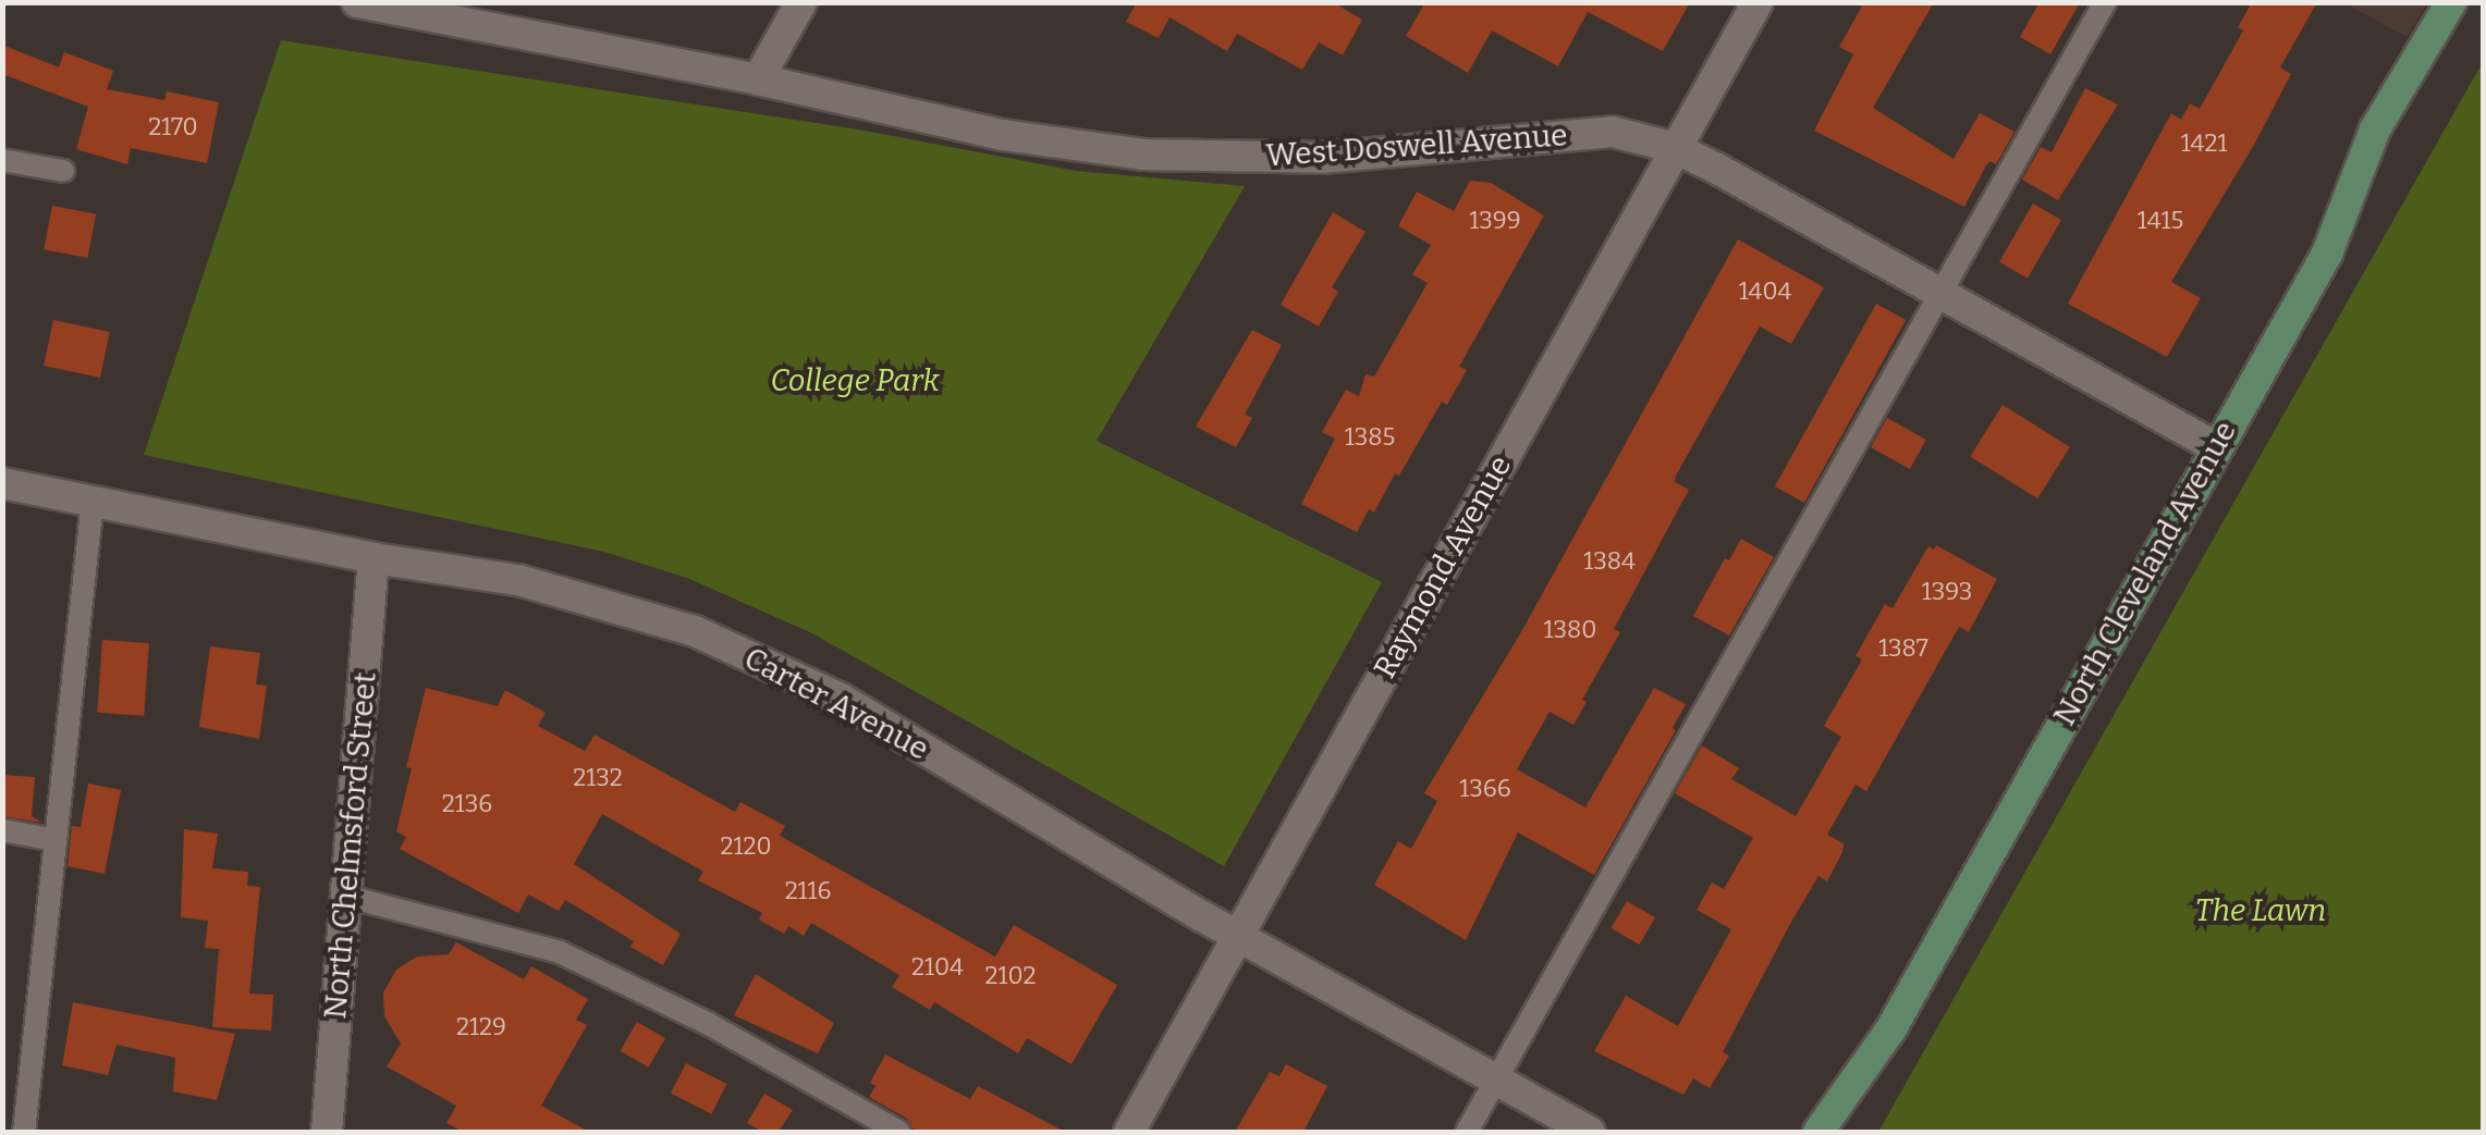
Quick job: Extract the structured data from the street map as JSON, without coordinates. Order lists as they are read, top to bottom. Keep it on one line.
{"streets":{"main road":["North Cleveland Avenue"],"street":["West Doswell Avenue","Raymond Avenue","Carter Avenue","North Chelmsford Street"]},"crossings":[["West Doswell Avenue","Raymond Avenue"],["West Doswell Avenue","North Cleveland Avenue"],["Raymond Avenue","Carter Avenue"],["Carter Avenue","North Chelmsford Street"]],"parks":["College Park","The Lawn"],"house_numbers":["2170","1421","1399","1415","1404","1385","1384","1393","1380","1387","2132","1366","2136","2120","2116","2104","2102","2129"]}
